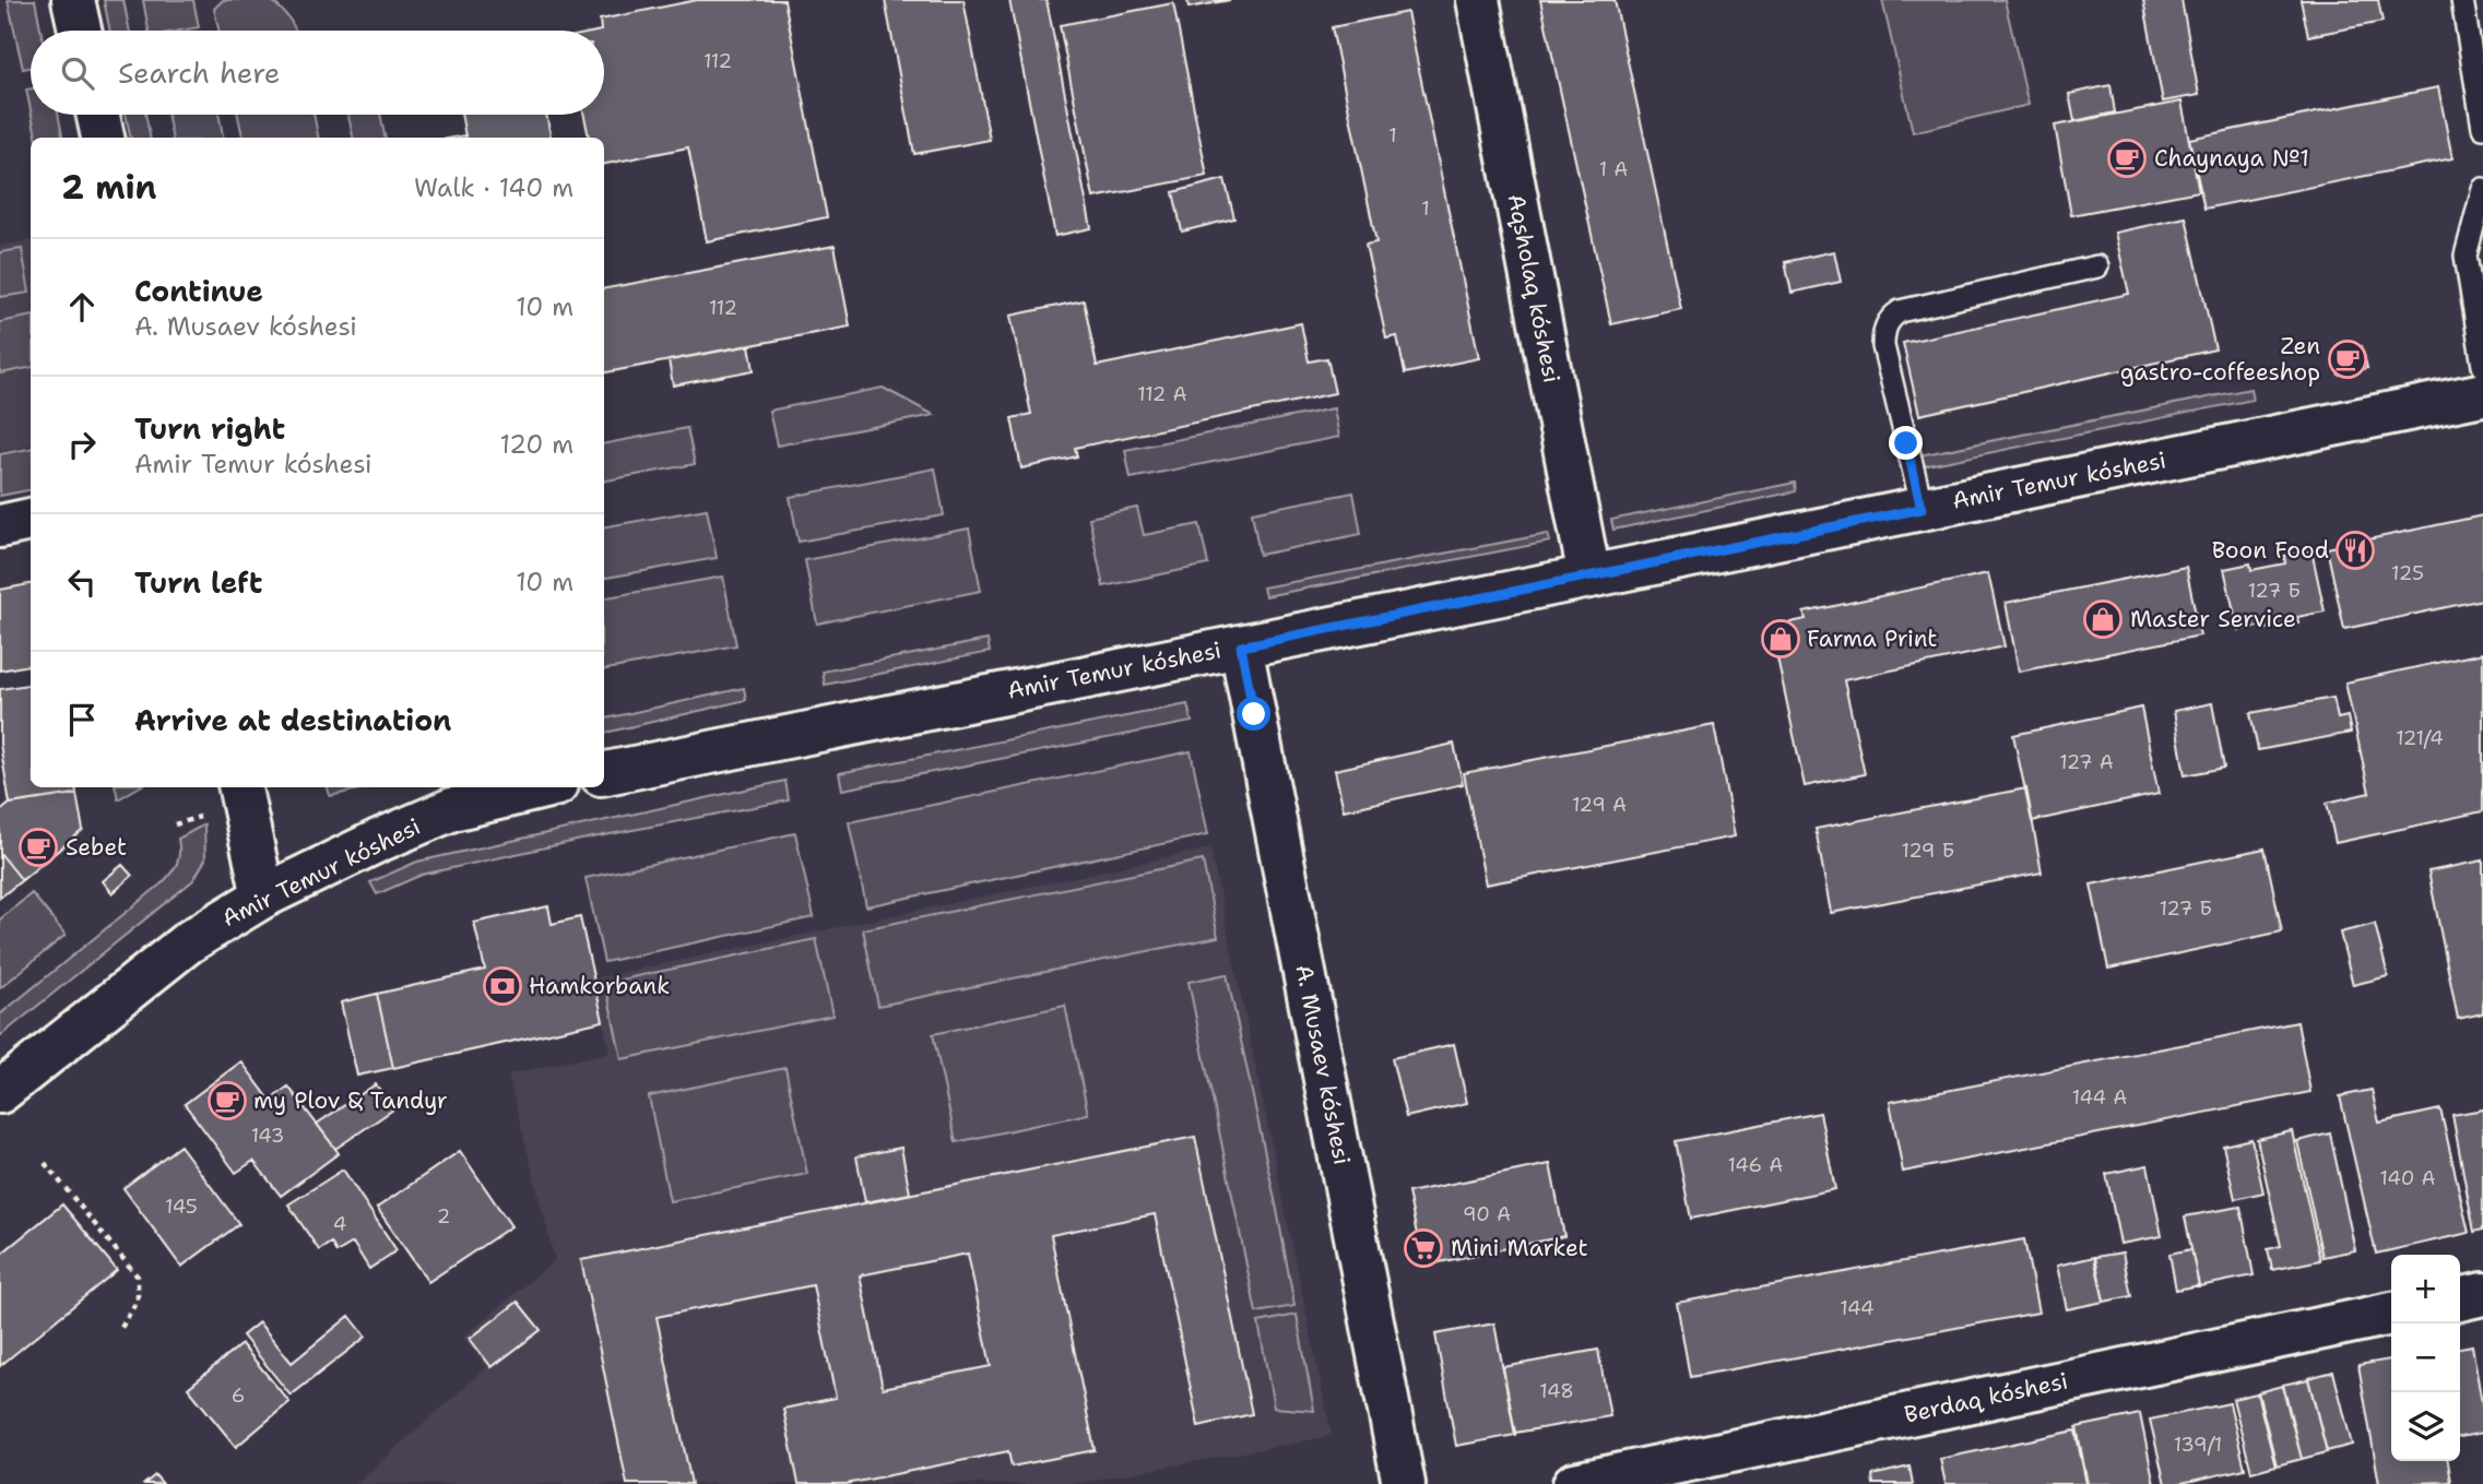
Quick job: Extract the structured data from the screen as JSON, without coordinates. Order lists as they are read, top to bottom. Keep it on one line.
{"streets":{"main road":["Aqsholaq kóshesi","Amir Temur kóshesi","A. Musaev kóshesi","Berdaq kóshesi"]},"crossings":[["Aqsholaq kóshesi","Amir Temur kóshesi"],["Amir Temur kóshesi","A. Musaev kóshesi"]],"places":{"cafe":["Chaynaya №1","Zen gastro-coffeeshop","Sebet","my Plov & Tandyr"],"restaurant":["Boon Food"],"shop":["Master Service","Farma Print"],"bank":["Hamkorbank"],"supermarket":["Mini Market"]},"house_numbers":["112","1","1 А","1","112","112 А","125","127 Б","121/4","127 А","129 А","129 Б","127 Б","144 А","143","146 А","140 А","145","90 А","2","4","144","148","6","139/1"],"page":{"search":"Search here","heading":["2 min","Walk · 140 m"],"list":[["Continue","A. Musaev kóshesi","10 m"],["Turn right","Amir Temur kóshesi","120 m"],["Turn left","10 m"],"Arrive at destination"],"map_buttons":["+","−"]}}
